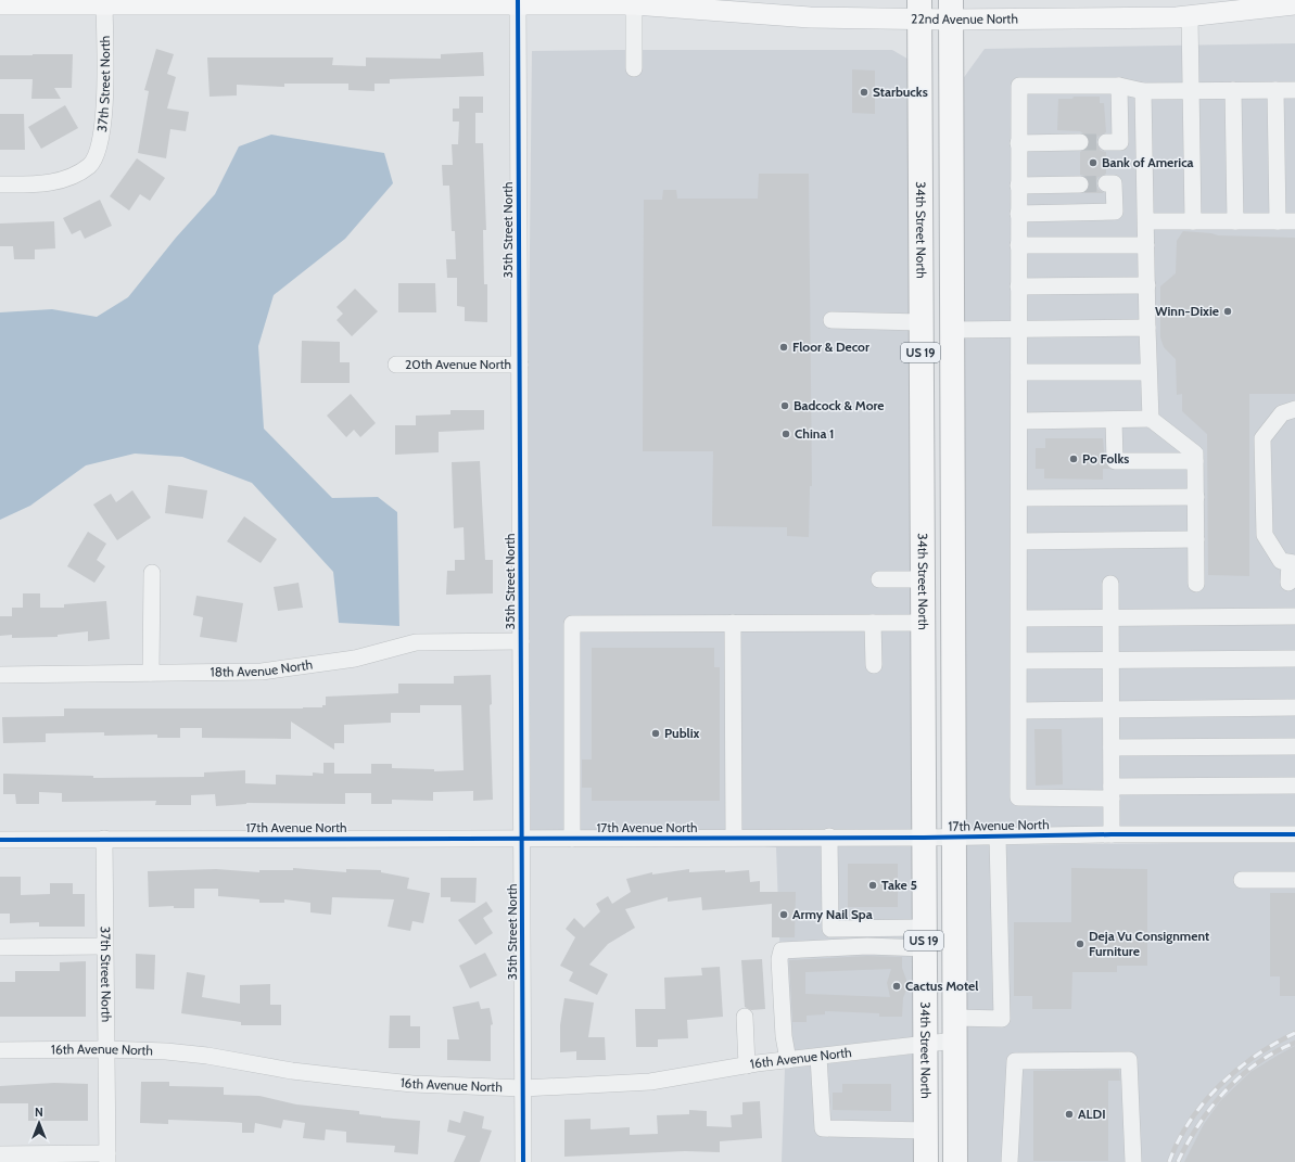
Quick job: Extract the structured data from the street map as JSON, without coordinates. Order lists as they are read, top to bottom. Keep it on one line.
{"streets":{"highway":["34th Street North","US 19"],"main road":["22nd Avenue North"],"street":["37th Street North","35th Street North","20th Avenue North","18th Avenue North","17th Avenue North","16th Avenue North"]},"crossings":[["22nd Avenue North","37th Street North"],["22nd Avenue North","35th Street North"],["22nd Avenue North","34th Street North"],["22nd Avenue North","US 19"],["37th Street North","17th Avenue North"],["37th Street North","16th Avenue North"],["35th Street North","20th Avenue North"],["35th Street North","18th Avenue North"],["35th Street North","17th Avenue North"],["35th Street North","16th Avenue North"],["34th Street North","17th Avenue North"],["34th Street North","16th Avenue North"],["US 19","17th Avenue North"],["US 19","16th Avenue North"],["17th Avenue North","16th Avenue North"]],"places":["Starbucks","Bank of America","Winn-Dixie","Floor & Decor","Badcock & More","China 1","Po Folks","Publix","Take 5","Army Nail Spa","Deja Vu Consignment Furniture","Cactus Motel","ALDI"],"north":"top"}
